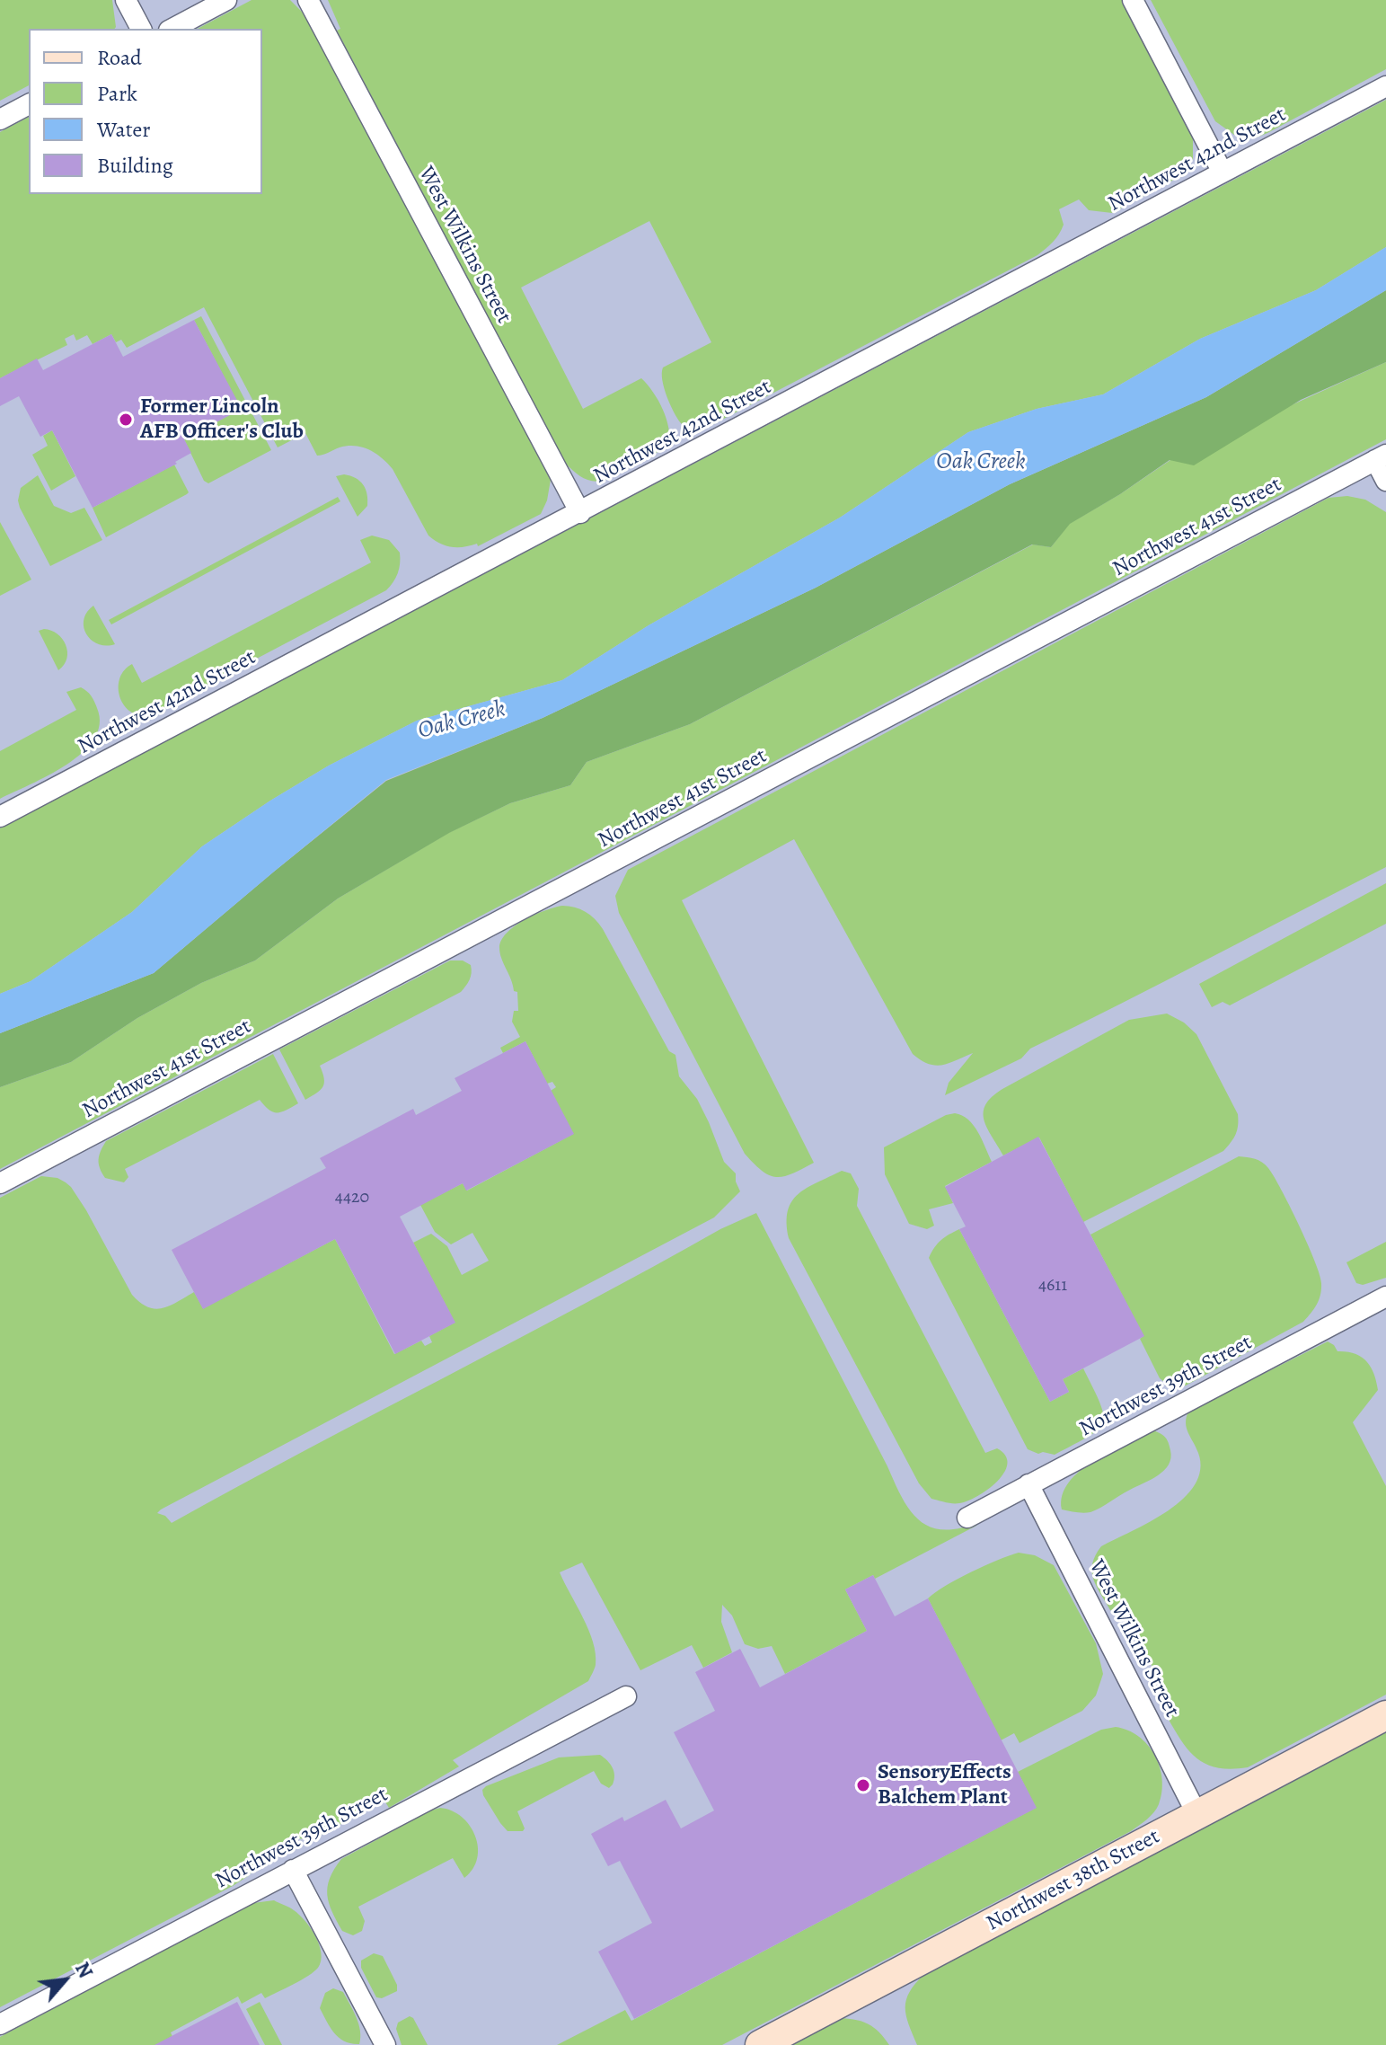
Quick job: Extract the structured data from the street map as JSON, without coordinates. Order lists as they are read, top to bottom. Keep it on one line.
{"streets":{"main road":["Northwest 38th Street"],"street":["Northwest 42nd Street","West Wilkins Street","Northwest 41st Street","Northwest 39th Street"]},"crossings":[["Northwest 42nd Street","West Wilkins Street"],["West Wilkins Street","Northwest 39th Street"],["West Wilkins Street","Northwest 38th Street"]],"water":["Oak Creek"],"places":["Former Lincoln AFB Officer's Club","SensoryEffects Balchem Plant"],"house_numbers":["4420","4611"],"legend":["Road","Park","Water","Building"],"north":"top right"}
